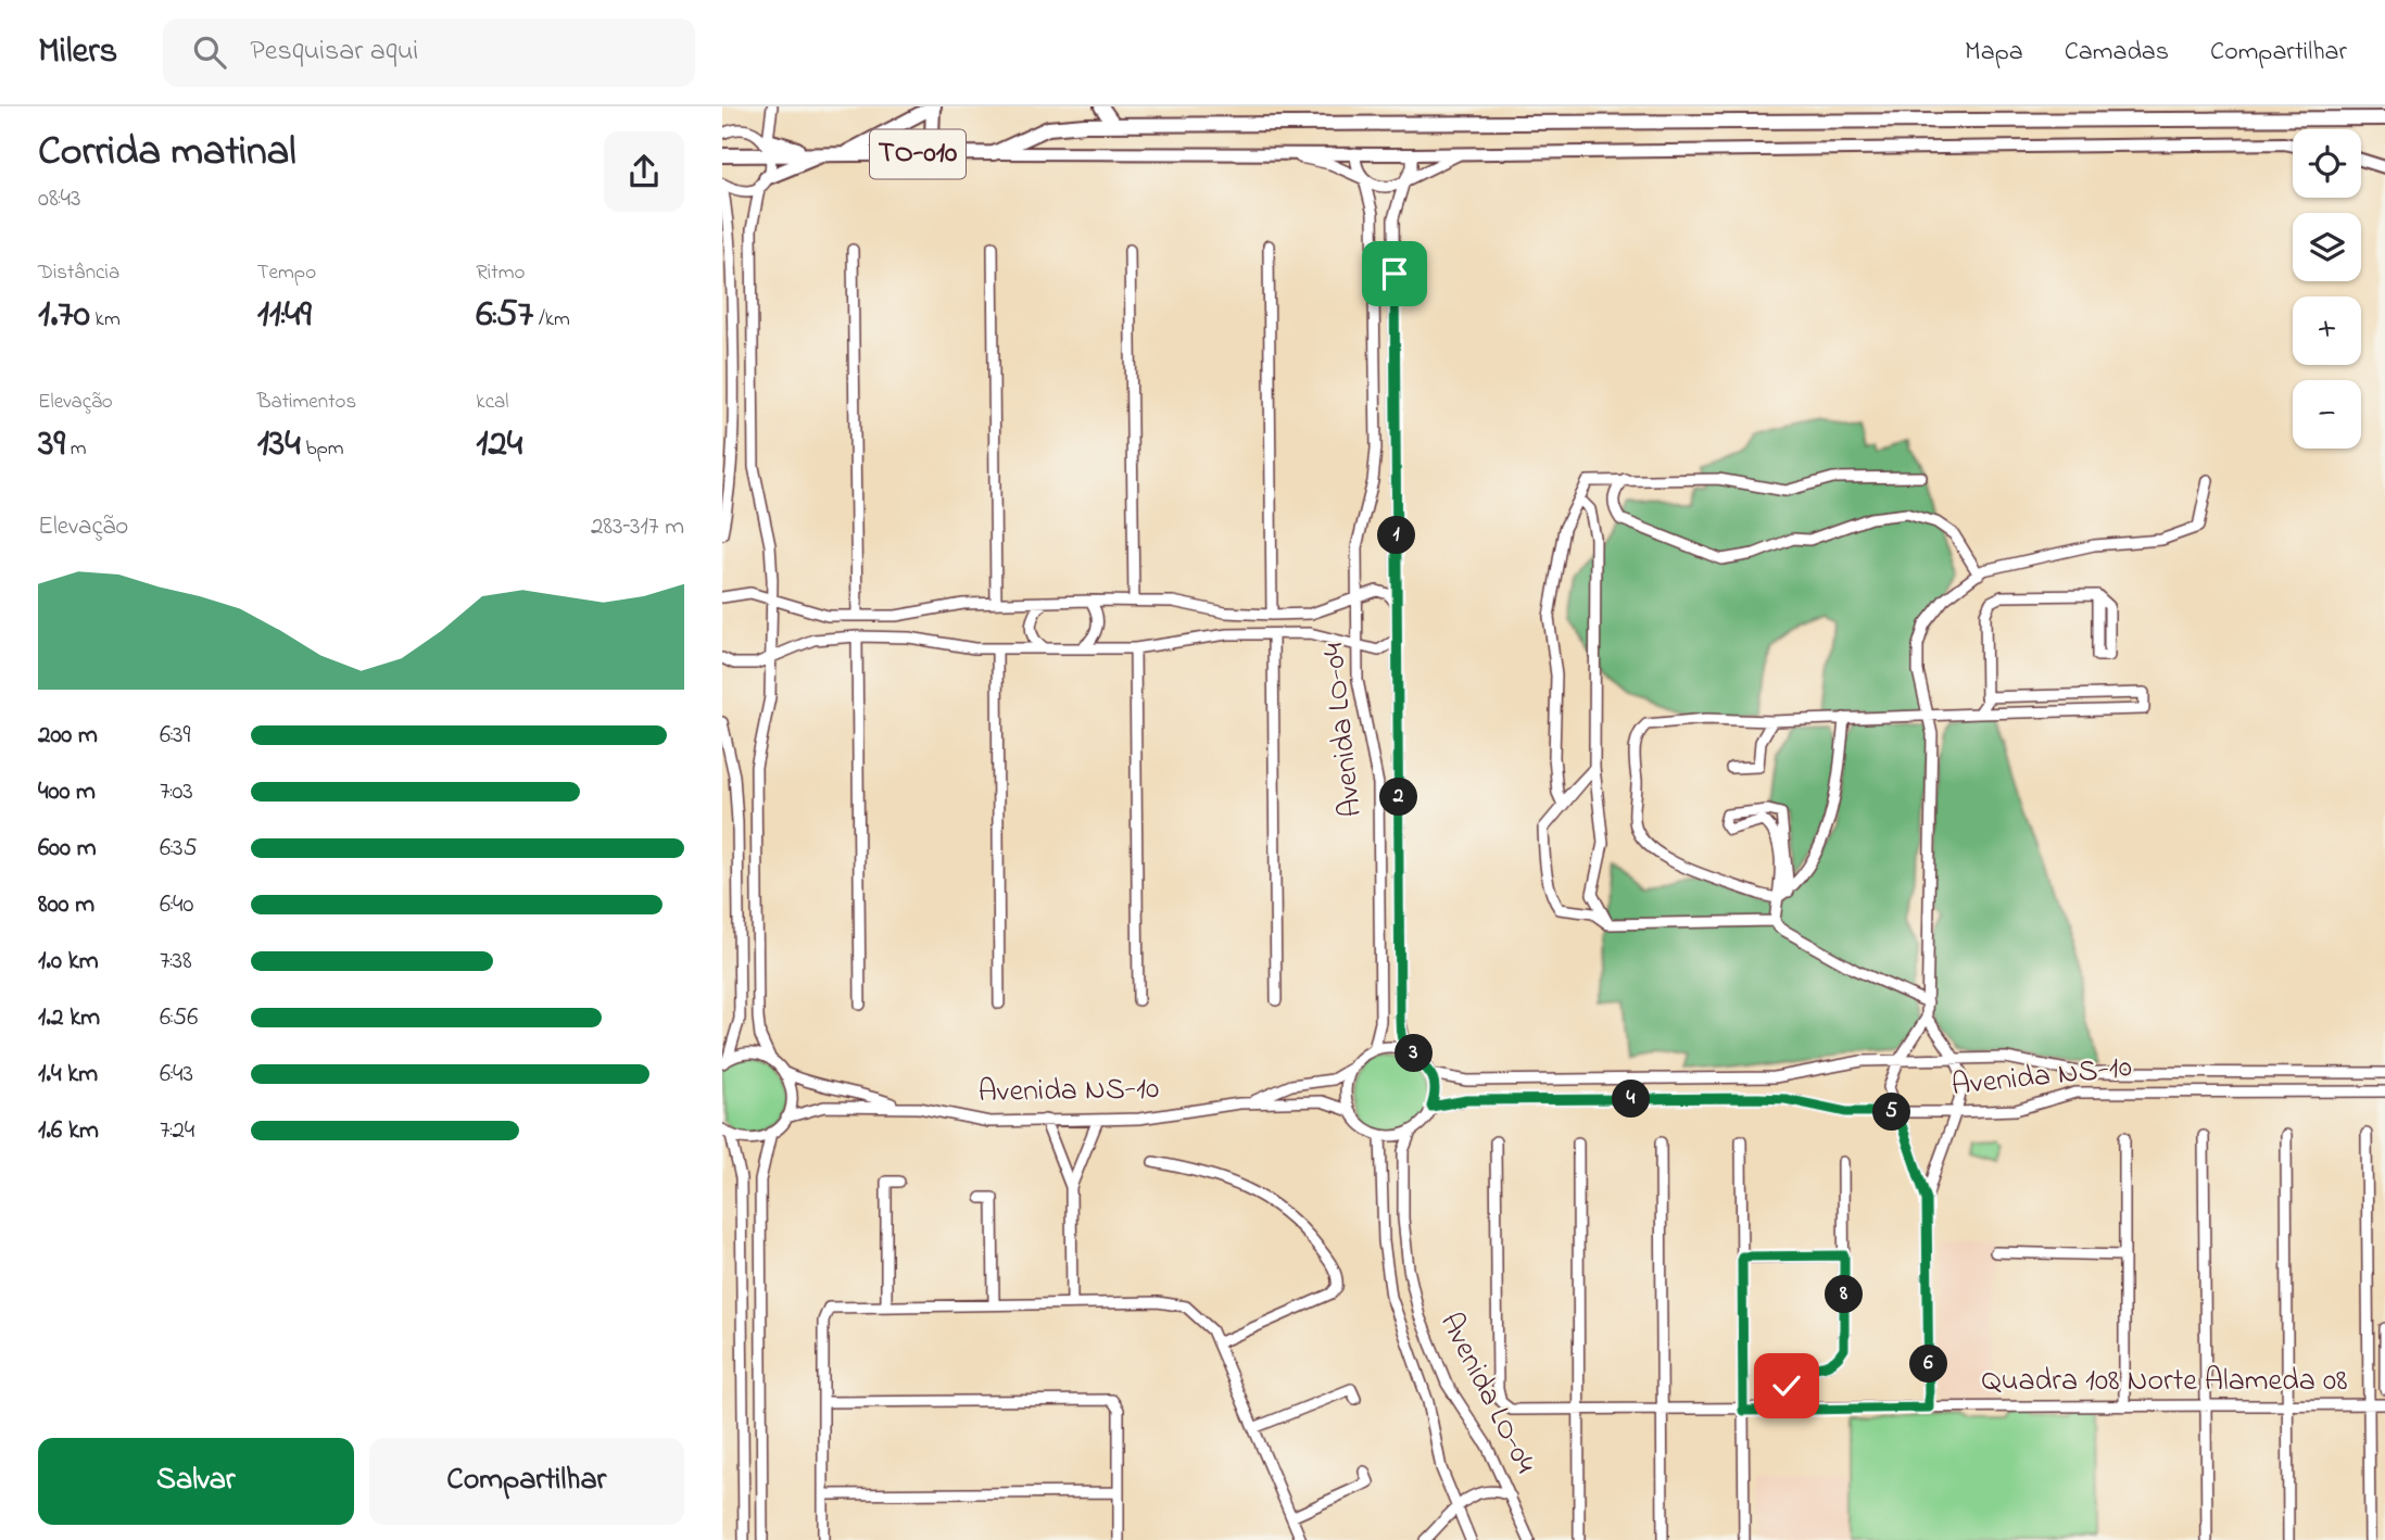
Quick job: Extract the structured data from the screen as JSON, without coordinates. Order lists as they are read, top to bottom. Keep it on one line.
{"streets":{"highway":["TO-010"],"street":["Avenida LO-04","Avenida NS-10","Quadra 108 Norte Alameda 08"]},"crossings":[["Avenida LO-04","Avenida NS-10"]],"page":{"header":"Milers","search":"Pesquisar aqui","nav":["Mapa","Camadas","Compartilhar"],"heading":["Corrida matinal","08:43"],"map_buttons":["+","−"],"stats":[["Distância","1.70 km"],["Tempo","11:49"],["Ritmo","6:57 /km"],["Elevação","39 m"],["Batimentos","134 bpm"],["kcal","124"]],"chart":["Elevação","283–317 m"],"pins":["1","2","3","4","5","8","6"],"list":[{"name":"200 m","note":"6:39"},{"name":"400 m","note":"7:03"},{"name":"600 m","note":"6:35"},{"name":"800 m","note":"6:40"},{"name":"1.0 km","note":"7:38"},{"name":"1.2 km","note":"6:56"},{"name":"1.4 km","note":"6:43"},{"name":"1.6 km","note":"7:24"}],"buttons":["Salvar","Compartilhar"]}}
